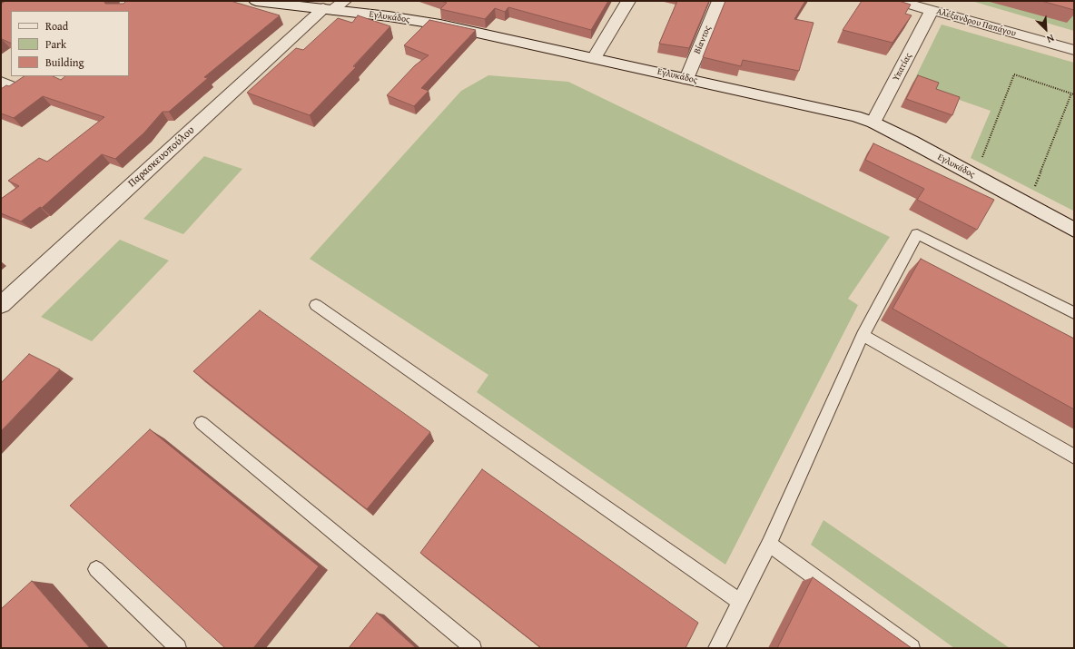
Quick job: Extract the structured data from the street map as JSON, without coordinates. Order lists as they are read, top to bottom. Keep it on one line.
{"streets":{"street":["Εγλυκάδος","Αλέξανδρου Παπάγου","Βίαντος","Υπατίας","Παρασκευοπούλου"]},"crossings":[["Εγλυκάδος","Βίαντος"],["Εγλυκάδος","Υπατίας"],["Εγλυκάδος","Παρασκευοπούλου"],["Αλέξανδρου Παπάγου","Υπατίας"]],"legend":["Road","Park","Building"],"north":"bottom right"}
